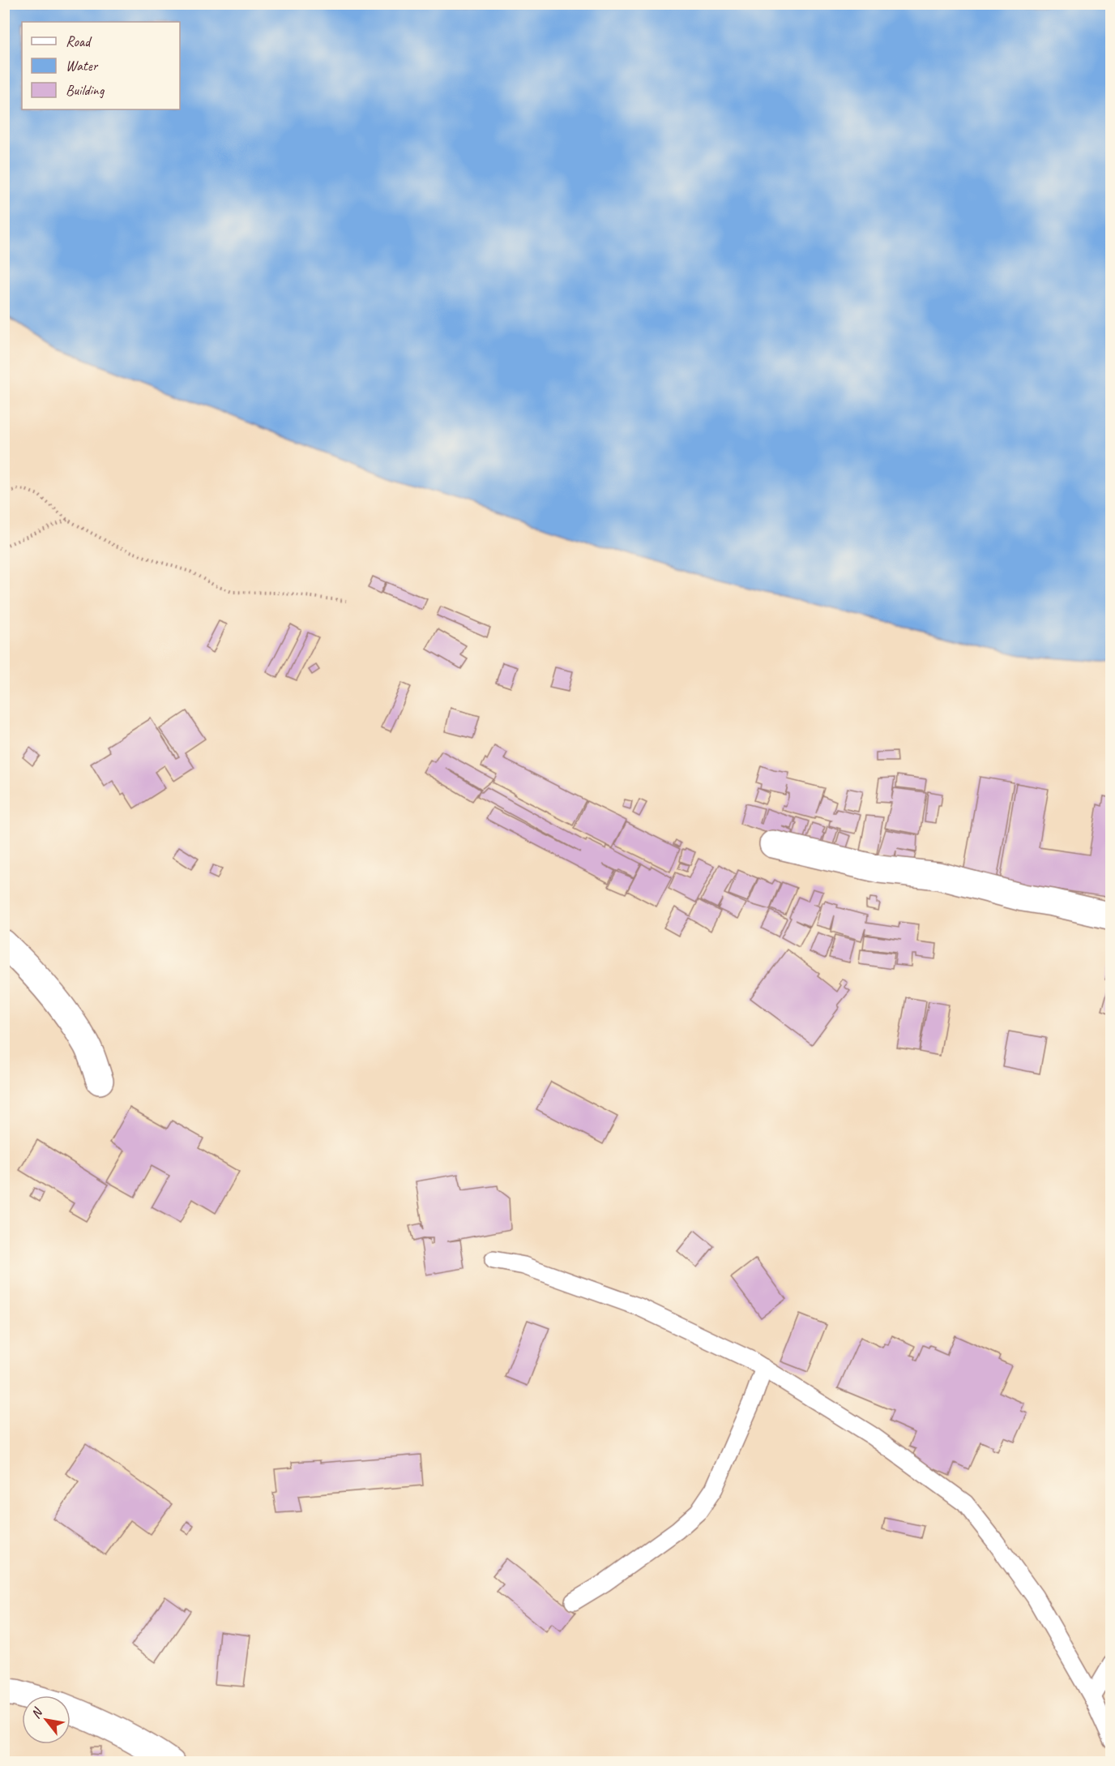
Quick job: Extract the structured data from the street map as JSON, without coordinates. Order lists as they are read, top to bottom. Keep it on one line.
{"legend":["Road","Water","Building"],"north":"top left"}
